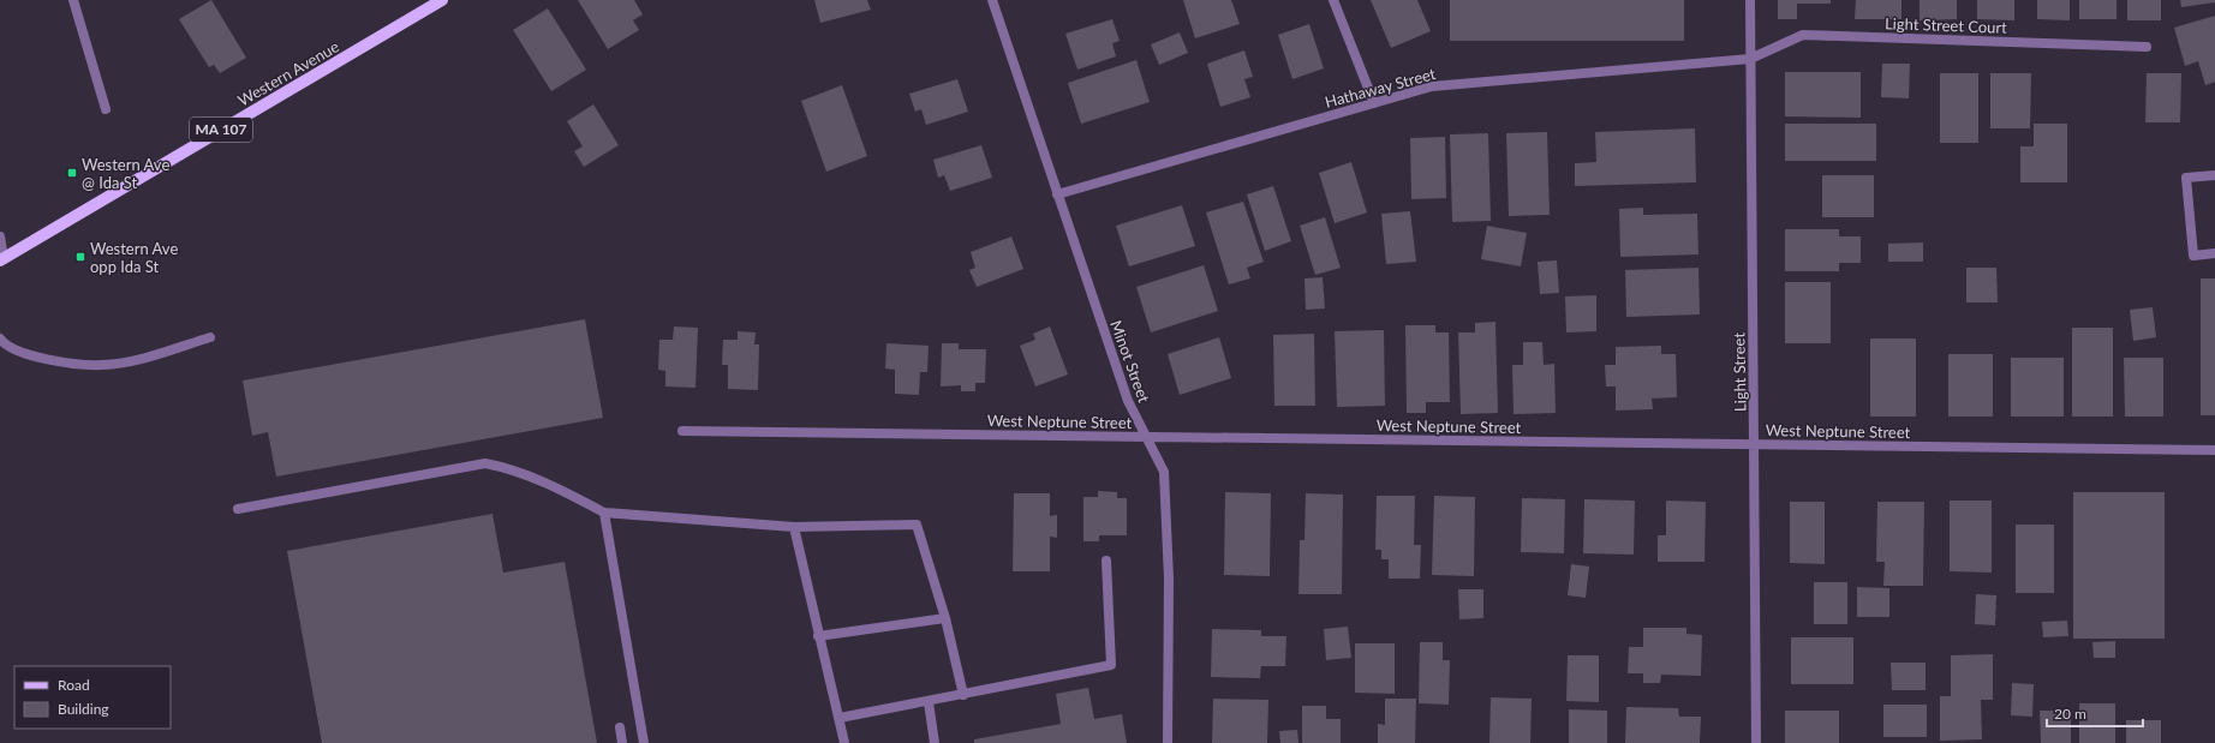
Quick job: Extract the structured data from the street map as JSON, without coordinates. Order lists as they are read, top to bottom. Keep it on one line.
{"streets":{"main road":["Western Avenue","MA 107"],"street":["Light Street Court","Hathaway Street","Minot Street","Light Street","West Neptune Street"]},"crossings":[["Light Street Court","Hathaway Street"],["Light Street Court","Light Street"],["Hathaway Street","Minot Street"],["Hathaway Street","Light Street"],["Minot Street","West Neptune Street"],["Light Street","West Neptune Street"]],"places":{"transit":["Western Ave @ Ida St","Western Ave opp Ida St"]},"legend":["Road","Building"],"scale_bar":"20 m"}
